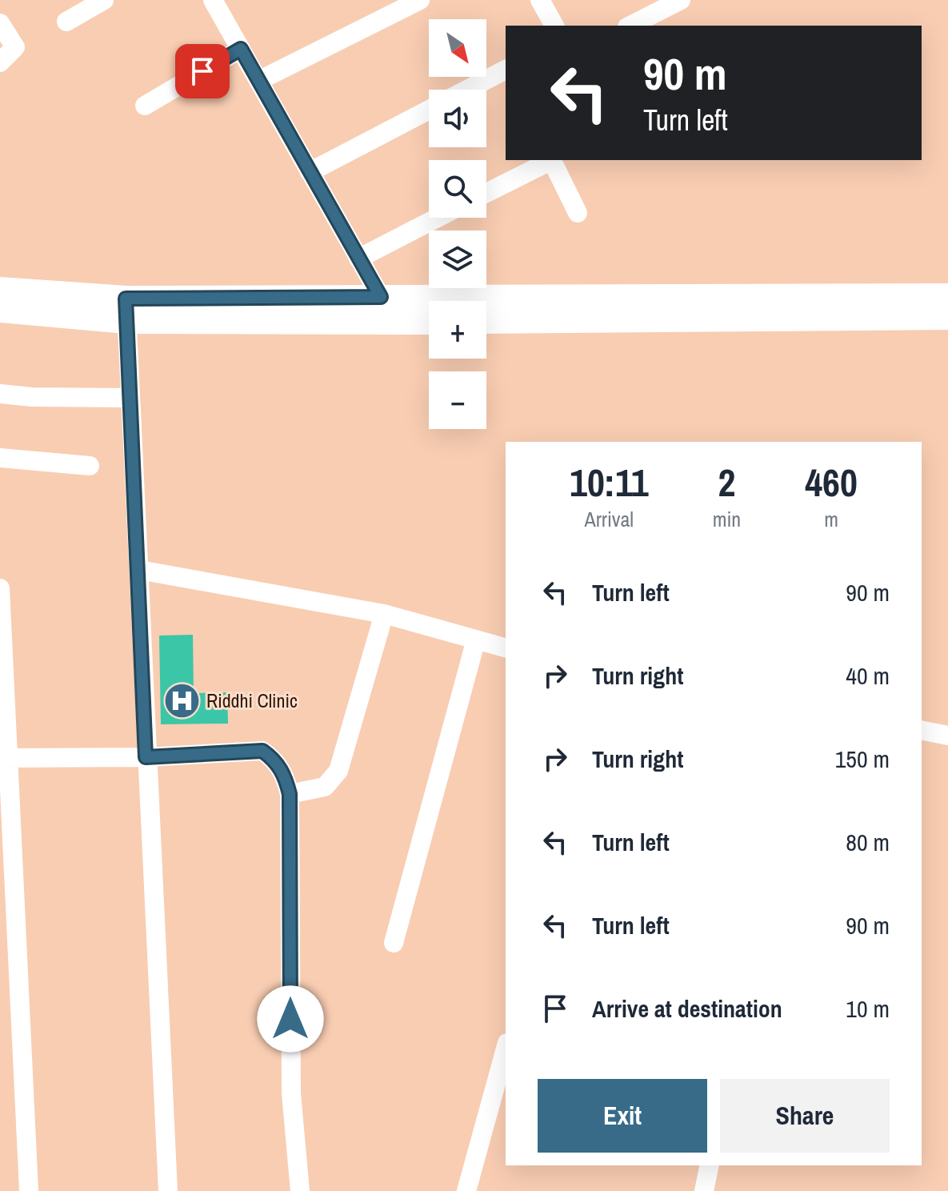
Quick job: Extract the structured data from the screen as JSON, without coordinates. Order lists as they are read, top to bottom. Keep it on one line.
{"places":{"hospital":["Riddhi Clinic"]},"north":"bottom right","page":{"map_buttons":["+","−"],"turn":["90 m","Turn left"],"eta":["10:11","Arrival","2","min","460","m"],"list":[{"name":"Turn left","value":"90 m"},{"name":"Turn right","value":"40 m"},{"name":"Turn right","value":"150 m"},{"name":"Turn left","value":"80 m"},{"name":"Turn left","value":"90 m"},{"name":"Arrive at destination","value":"10 m"}],"buttons":["Exit","Share"]}}
